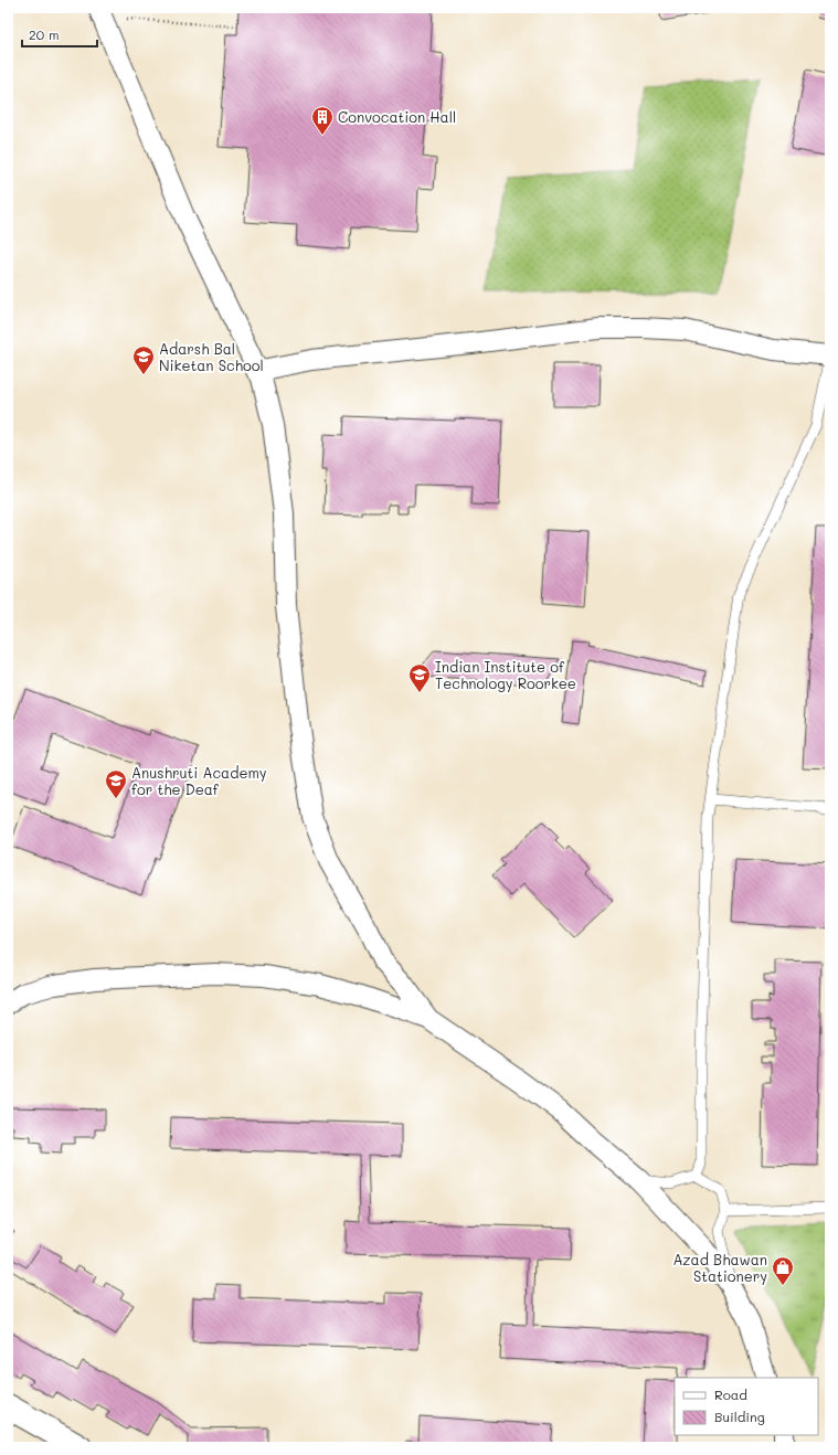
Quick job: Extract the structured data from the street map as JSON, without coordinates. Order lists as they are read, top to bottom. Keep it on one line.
{"places":{"building":["Convocation Hall"],"school or university":["Adarsh Bal Niketan School","Indian Institute of Technology Roorkee","Anushruti Academy for the Deaf"],"shop":["Azad Bhawan Stationery"]},"legend":["Road","Building"],"scale_bar":"20 m"}
